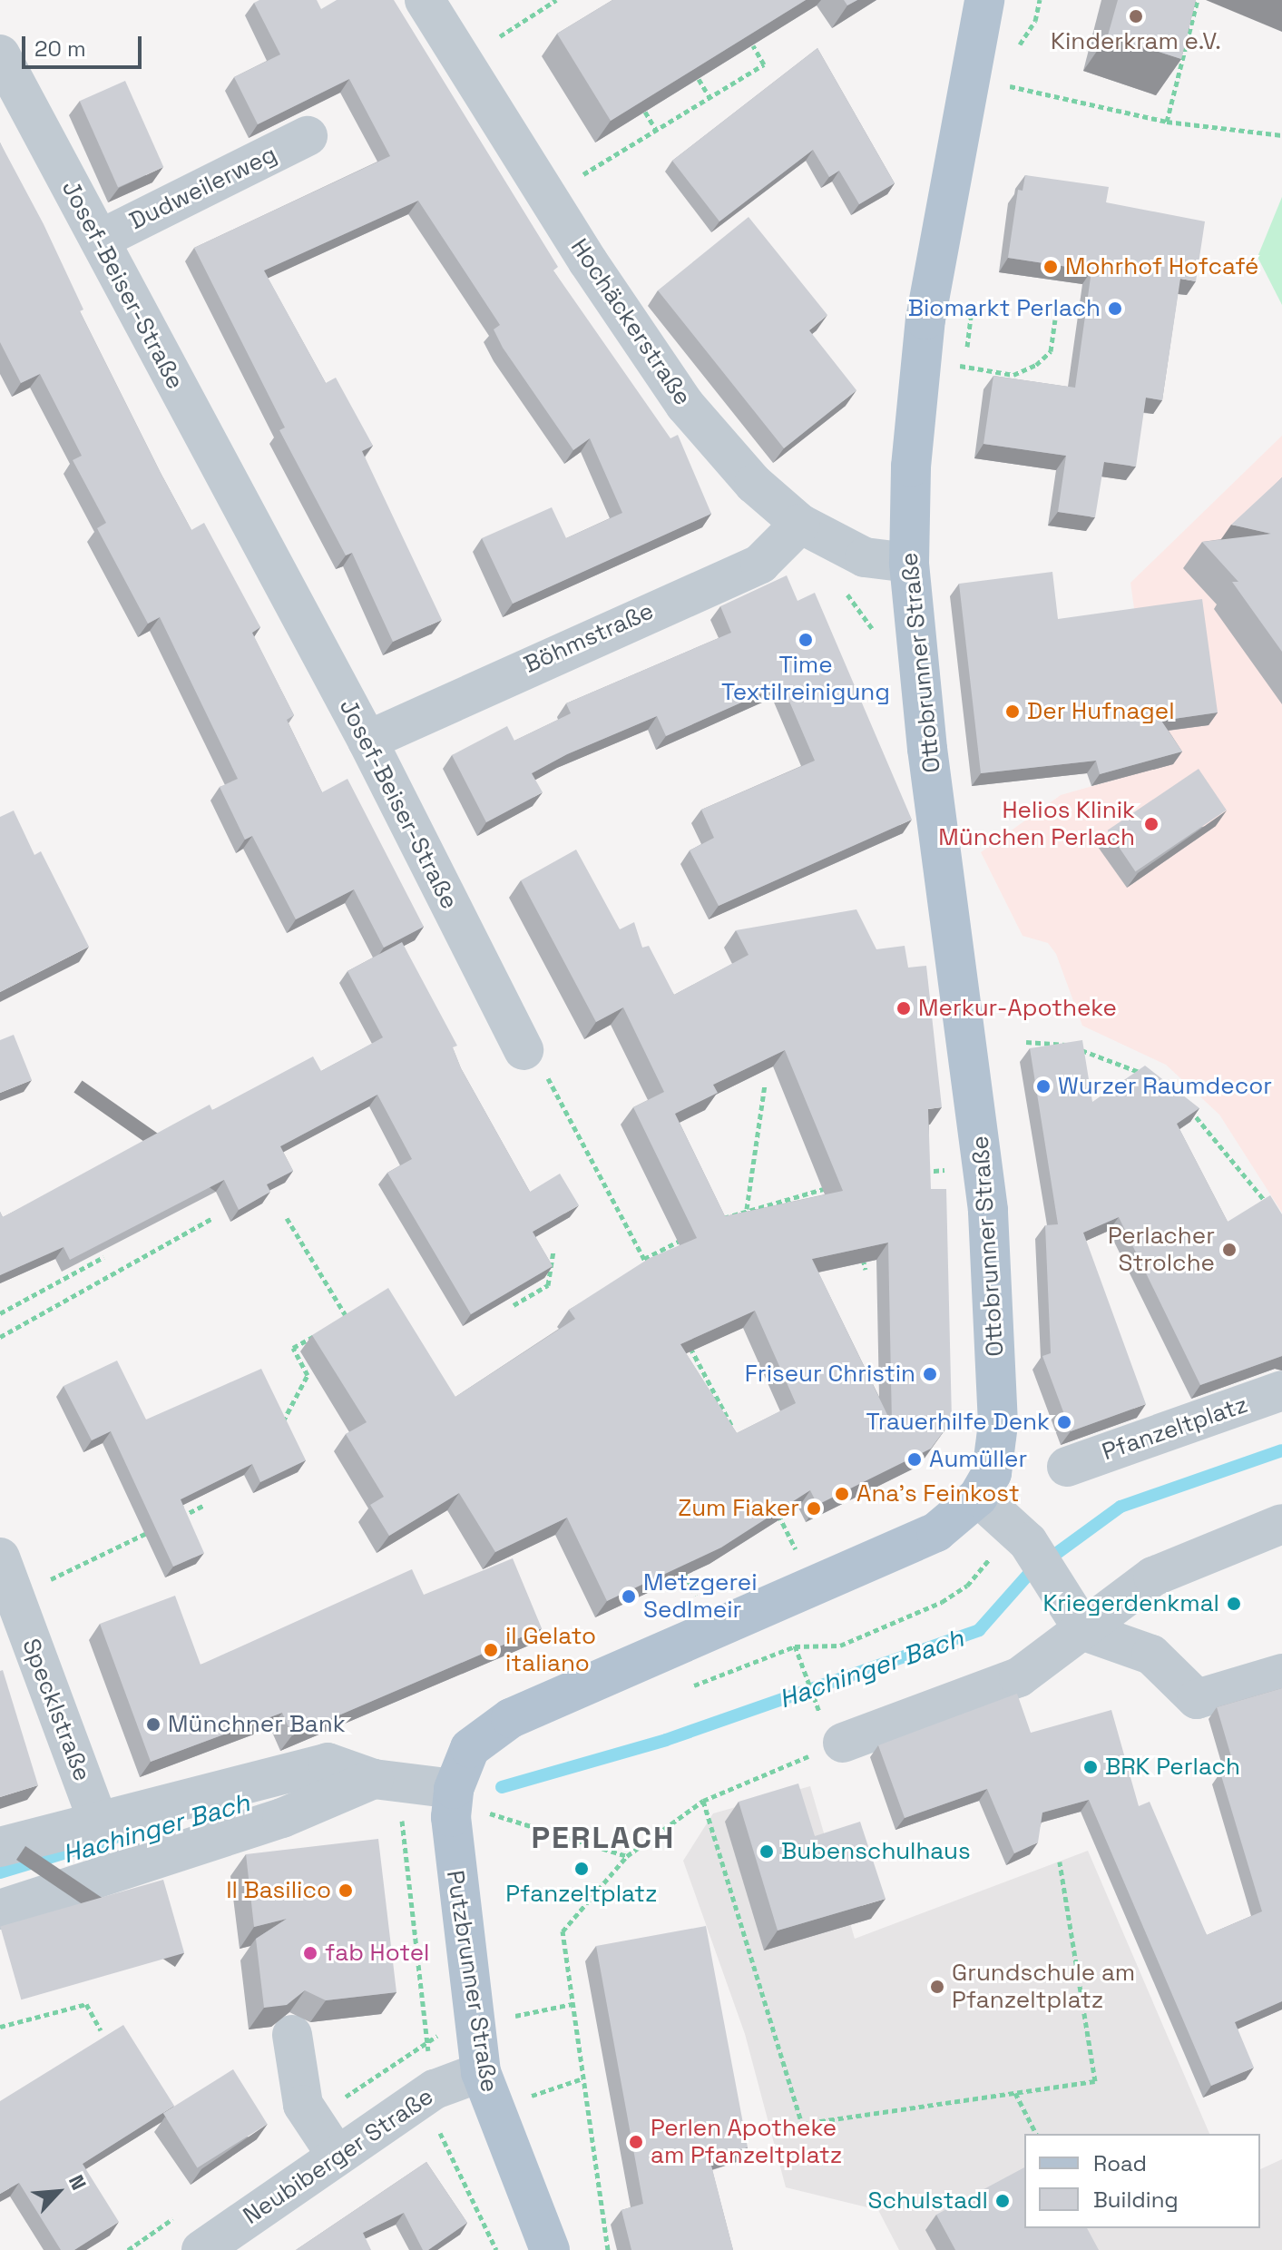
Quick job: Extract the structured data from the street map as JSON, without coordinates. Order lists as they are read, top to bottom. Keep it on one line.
{"streets":{"main road":["Ottobrunner Straße","Putzbrunner Straße"],"street":["Dudweilerweg","Josef-Beiser-Straße","Hochäckerstraße","Böhmstraße","Pfanzeltplatz","Specklstraße","Neubiberger Straße"]},"crossings":[["Dudweilerweg","Josef-Beiser-Straße"],["Josef-Beiser-Straße","Böhmstraße"],["Hochäckerstraße","Böhmstraße"],["Hochäckerstraße","Ottobrunner Straße"],["Putzbrunner Straße","Neubiberger Straße"]],"districts":["PERLACH"],"water":["Hachinger Bach"],"places":["Kinderkram e.V.","Mohrhof Hofcafé","Biomarkt Perlach","Time Textilreinigung","Der Hufnagel","Helios Klinik München Perlach","Merkur-Apotheke","Wurzer Raumdecor","Perlacher Strolche","Friseur Christin","Trauerhilfe Denk","Aumüller","Ana's Feinkost","Zum Fiaker","Metzgerei Sedlmeir","Kriegerdenkmal","il Gelato italiano","Münchner Bank","BRK Perlach","Bubenschulhaus","Pfanzeltplatz","Il Basilico","fab Hotel","Grundschule am Pfanzeltplatz","Perlen Apotheke am Pfanzeltplatz","Schulstadl"],"legend":["Road","Building"],"scale_bar":"20 m","north":"top right"}
